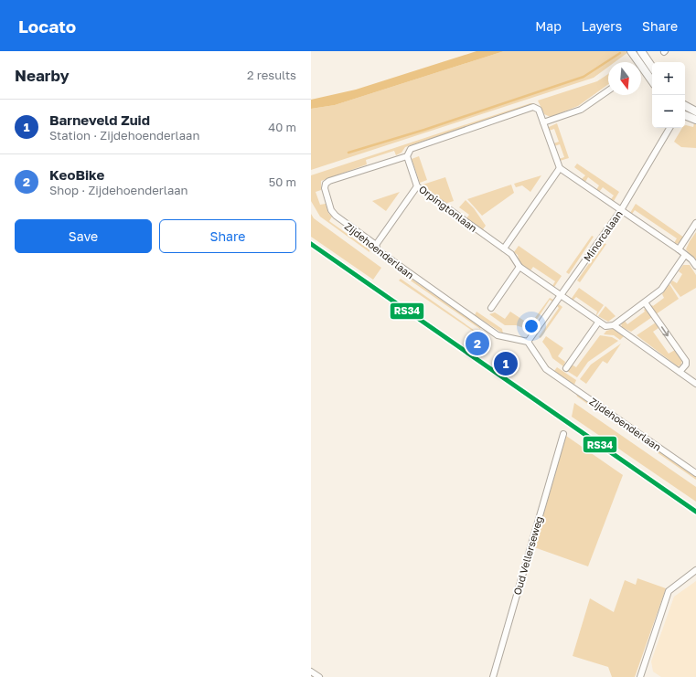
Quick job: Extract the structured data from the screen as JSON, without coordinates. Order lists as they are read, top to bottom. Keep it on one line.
{"streets":{"street":["Orpingtonlaan","Minorcalaan","Zijdehoenderlaan","Oud Vellerseweg"]},"crossings":[["Orpingtonlaan","Minorcalaan"],["Orpingtonlaan","Zijdehoenderlaan"],["Minorcalaan","Zijdehoenderlaan"]],"lines":["transit line RS34"],"north":"bottom","page":{"header":"Locato","nav":["Map","Layers","Share"],"heading":["Nearby","2 results"],"map_buttons":["+","−"],"list":[{"mark":"1","name":"Barneveld Zuid","note":"Station · Zijdehoenderlaan","value":"40 m"},{"mark":"2","name":"KeoBike","note":"Shop · Zijdehoenderlaan","value":"50 m"}],"buttons":["Save","Share"],"pins":["2","1"]}}
